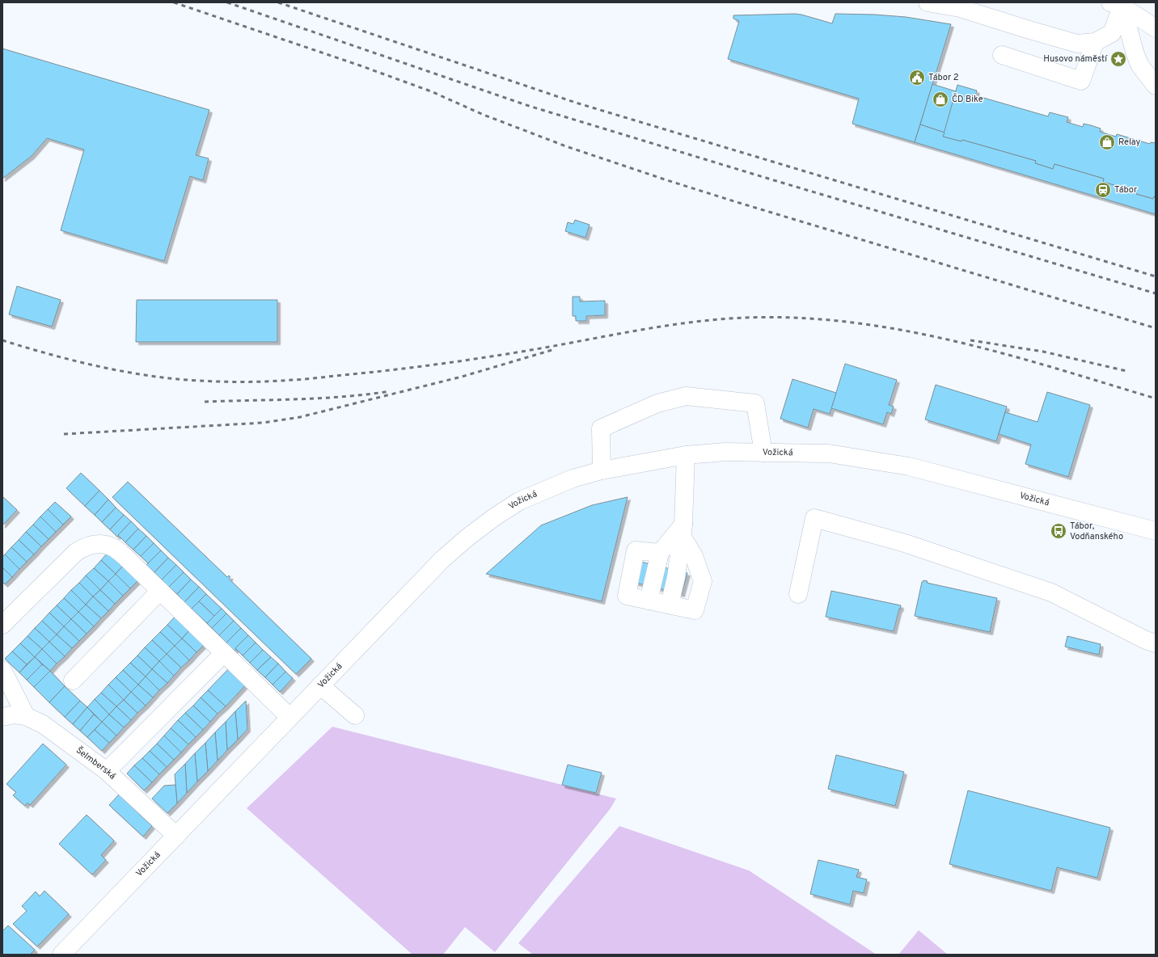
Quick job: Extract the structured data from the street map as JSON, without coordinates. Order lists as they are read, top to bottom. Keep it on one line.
{"streets":{"street":["Vožická","Šelmberská"]},"crossings":[["Vožická","Šelmberská"]],"places":{"place":["Husovo náměstí"],"public building":["Tábor 2"],"shop":["ČD Bike","Relay"],"station":["Tábor"],"bus stop":["Tábor, Vodňanského"]}}
